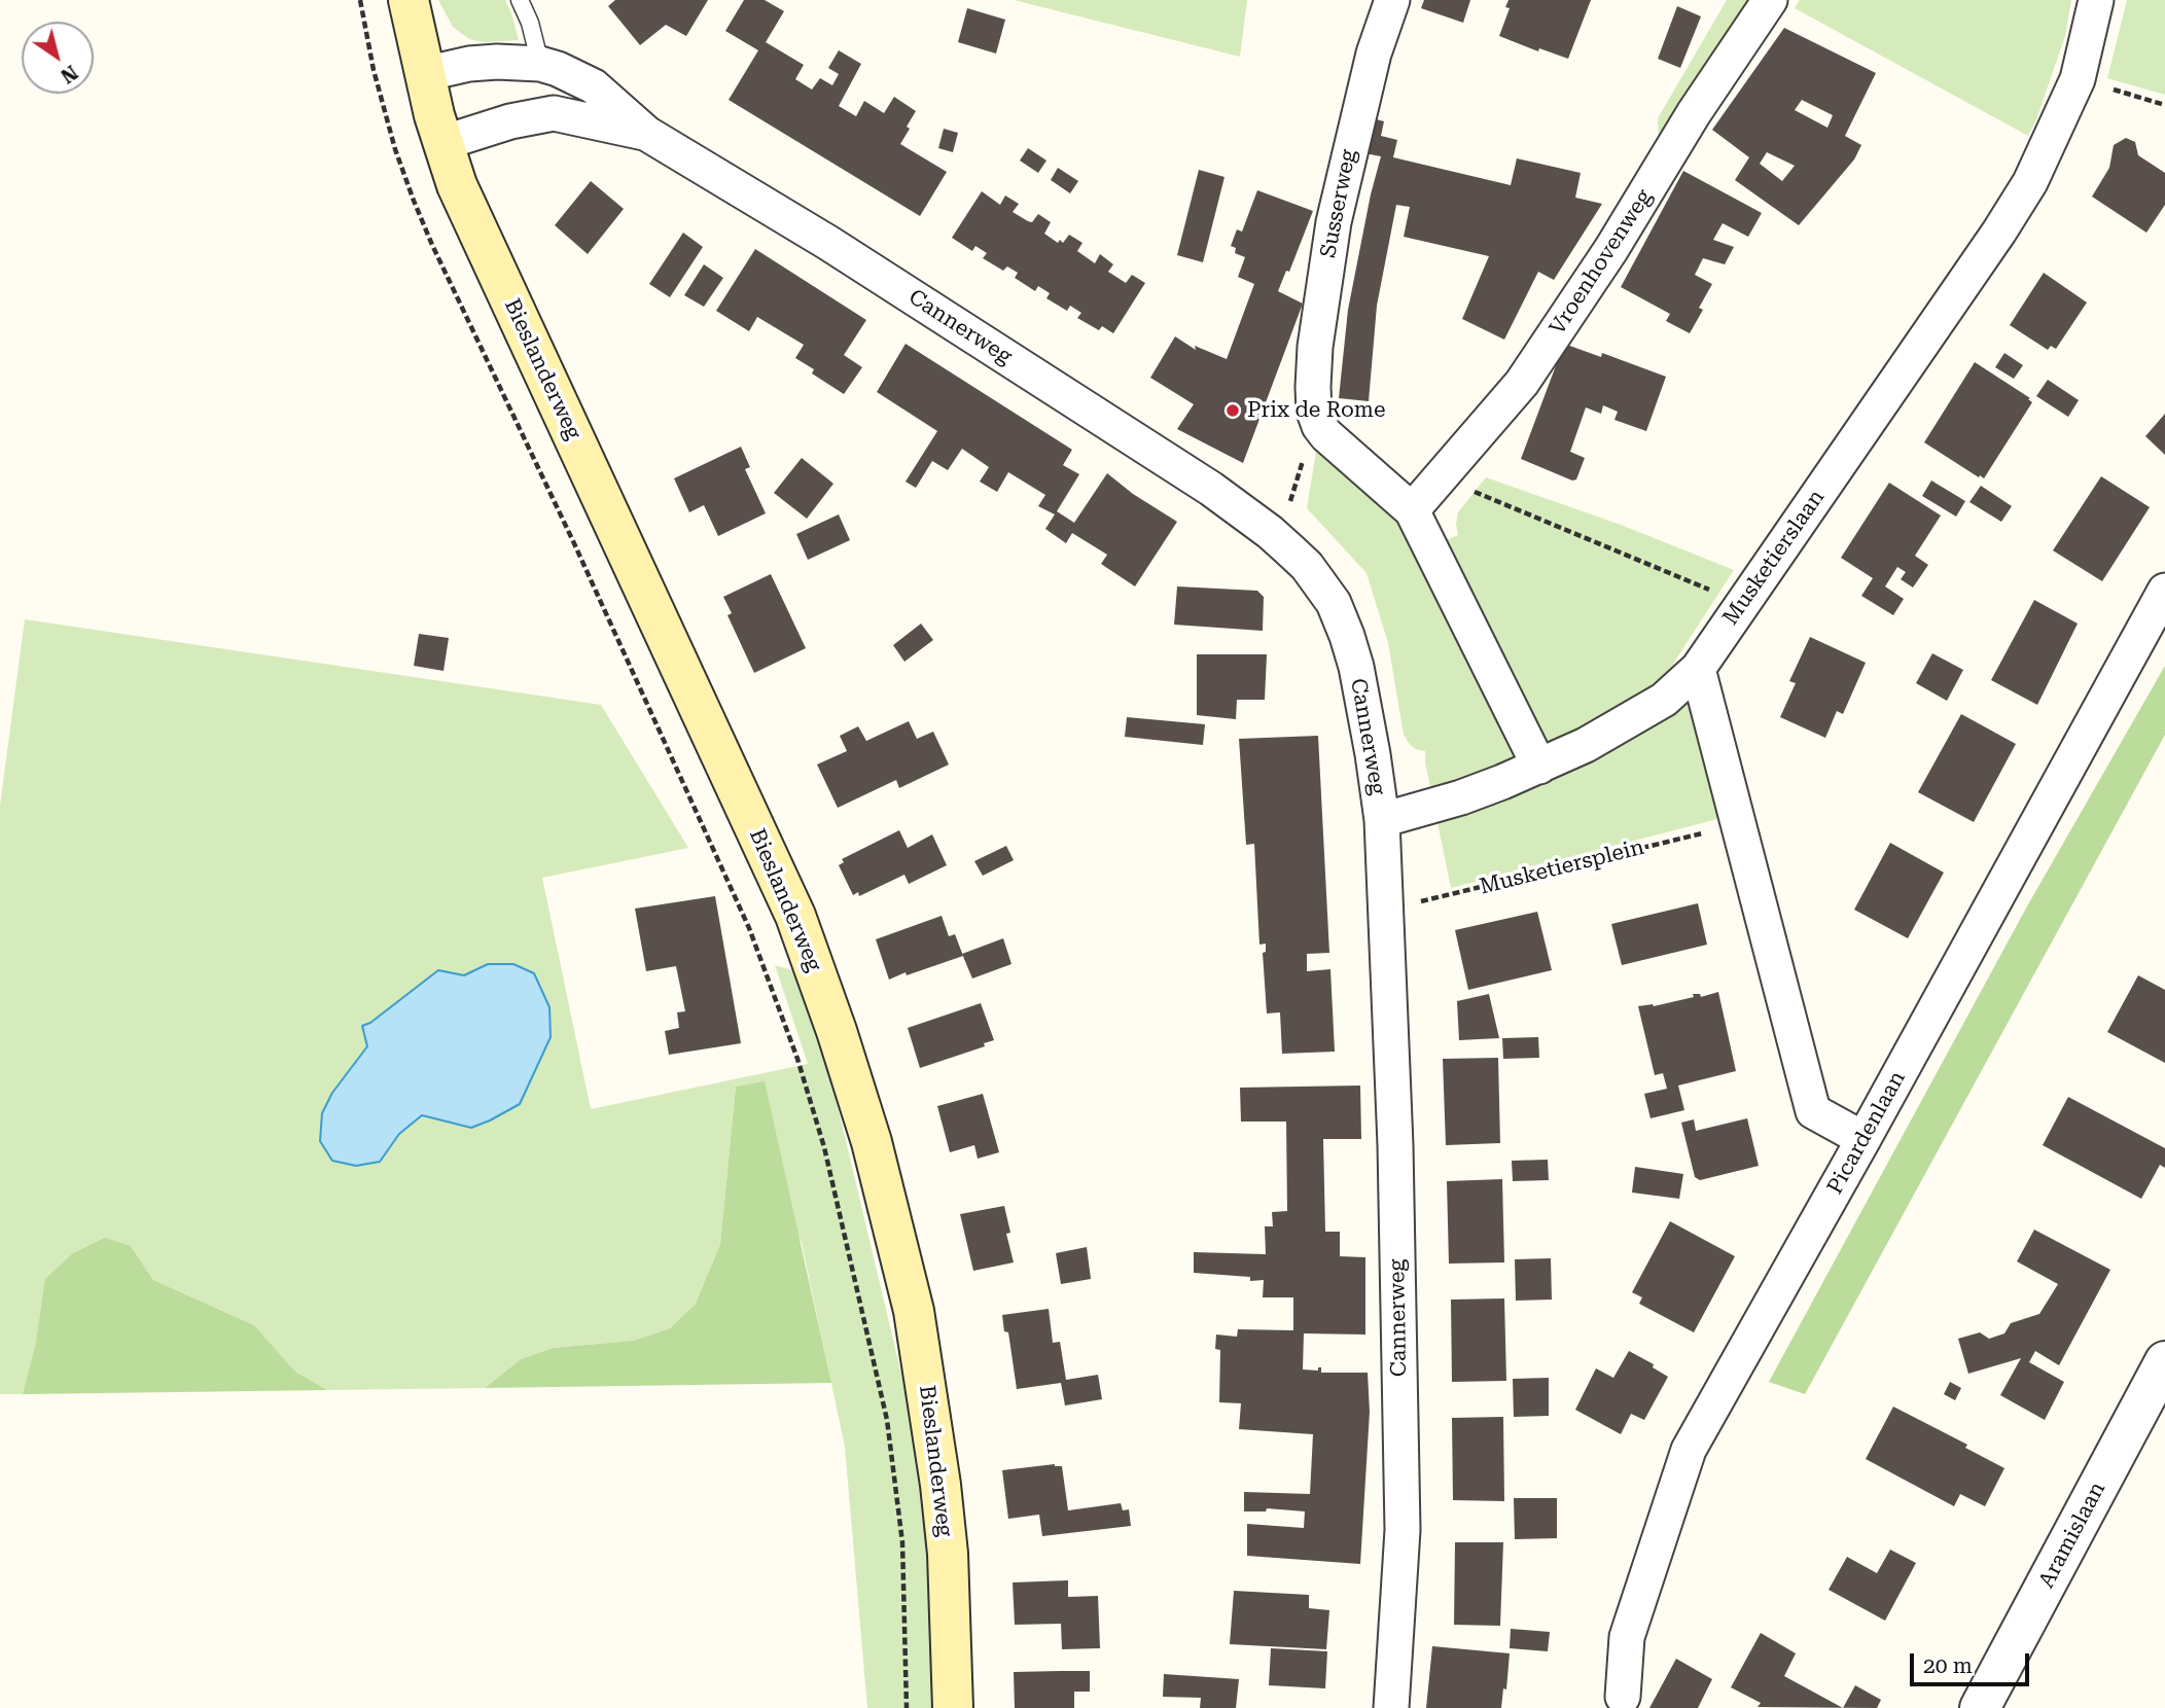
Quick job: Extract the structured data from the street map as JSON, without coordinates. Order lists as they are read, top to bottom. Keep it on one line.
{"streets":{"main road":["Bieslanderweg"],"street":["Susserweg","Vroenhovenweg","Cannerweg","Musketierslaan","Picardenlaan","Aramislaan"],"path":["Musketiersplein"]},"crossings":[["Cannerweg","Bieslanderweg"],["Cannerweg","Musketiersplein"]],"places":["Prix de Rome"],"scale_bar":"20 m","north":"bottom right"}
